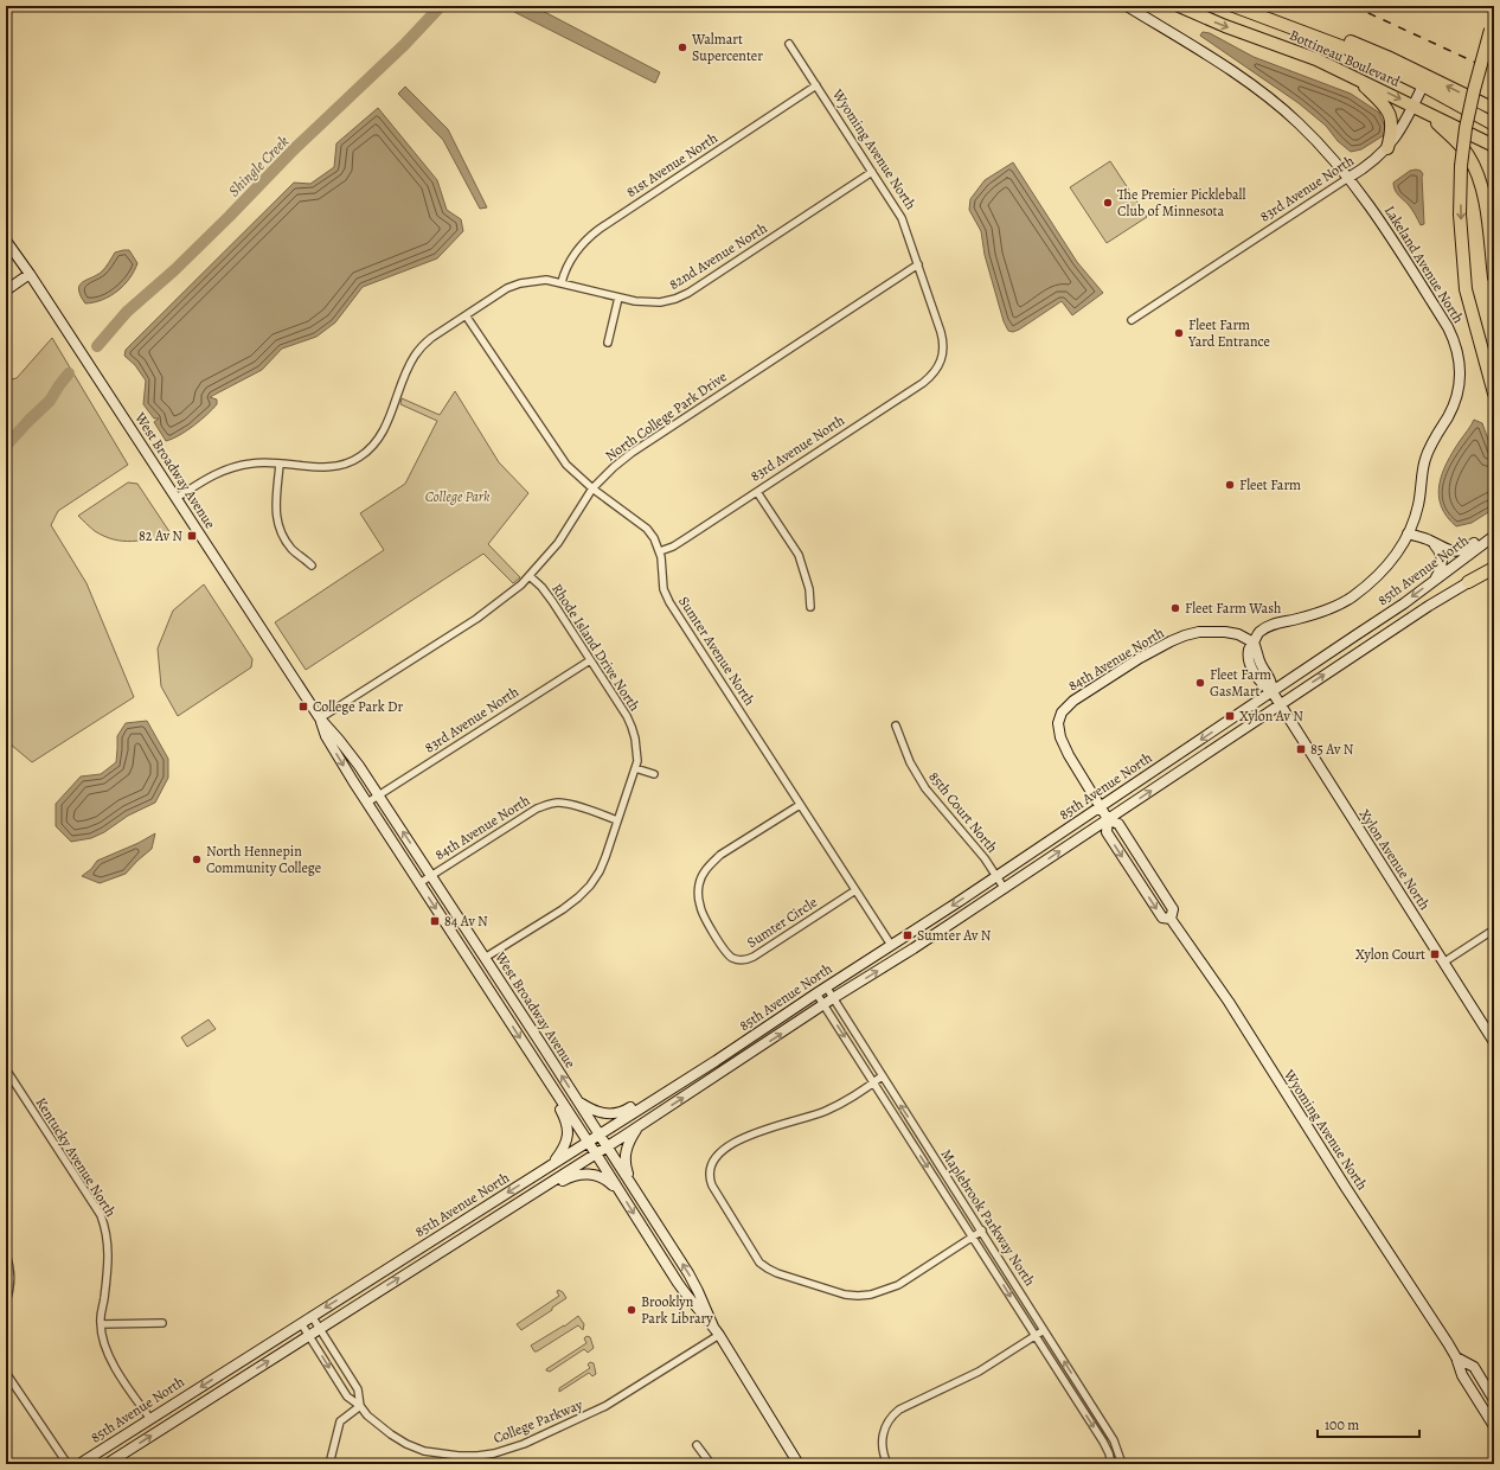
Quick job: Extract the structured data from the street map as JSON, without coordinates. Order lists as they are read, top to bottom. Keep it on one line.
{"streets":{"highway":["Bottineau Boulevard"],"main road":["Wyoming Avenue North","83rd Avenue North","Lakeland Avenue North","West Broadway Avenue","85th Avenue North","84th Avenue North","Xylon Avenue North"],"street":["81st Avenue North","82nd Avenue North","North College Park Drive","Rhode Island Drive North","Sumter Avenue North","85th Court North","Sumter Circle","Kentucky Avenue North","Maplebrook Parkway North","College Parkway"]},"crossings":[["Bottineau Boulevard","83rd Avenue North"],["Wyoming Avenue North","81st Avenue North"],["Wyoming Avenue North","83rd Avenue North"],["Wyoming Avenue North","82nd Avenue North"],["Wyoming Avenue North","North College Park Drive"],["Wyoming Avenue North","85th Avenue North"],["Wyoming Avenue North","84th Avenue North"],["81st Avenue North","82nd Avenue North"],["83rd Avenue North","Lakeland Avenue North"],["83rd Avenue North","West Broadway Avenue"],["83rd Avenue North","Rhode Island Drive North"],["83rd Avenue North","Sumter Avenue North"],["82nd Avenue North","West Broadway Avenue"],["82nd Avenue North","Sumter Avenue North"],["Lakeland Avenue North","84th Avenue North"],["North College Park Drive","West Broadway Avenue"],["North College Park Drive","Rhode Island Drive North"],["North College Park Drive","Sumter Avenue North"],["West Broadway Avenue","85th Avenue North"],["West Broadway Avenue","Rhode Island Drive North"],["West Broadway Avenue","84th Avenue North"],["West Broadway Avenue","College Parkway"],["85th Avenue North","Sumter Avenue North"],["85th Avenue North","85th Court North"],["85th Avenue North","Xylon Avenue North"],["85th Avenue North","Kentucky Avenue North"],["85th Avenue North","Maplebrook Parkway North"],["85th Avenue North","College Parkway"],["Rhode Island Drive North","84th Avenue North"],["Sumter Avenue North","Sumter Circle"]],"water":["Shingle Creek"],"parks":["College Park"],"places":{"other":["Walmart Supercenter","The Premier Pickleball Club of Minnesota","Fleet Farm Yard Entrance","Fleet Farm","Fleet Farm Wash","Fleet Farm GasMart","North Hennepin Community College","Brooklyn Park Library"],"transit":["82 Av N","College Park Dr","Xylon Av N","85 Av N","84 Av N","Sumter Av N","Xylon Court"]},"scale_bar":"100 m"}
